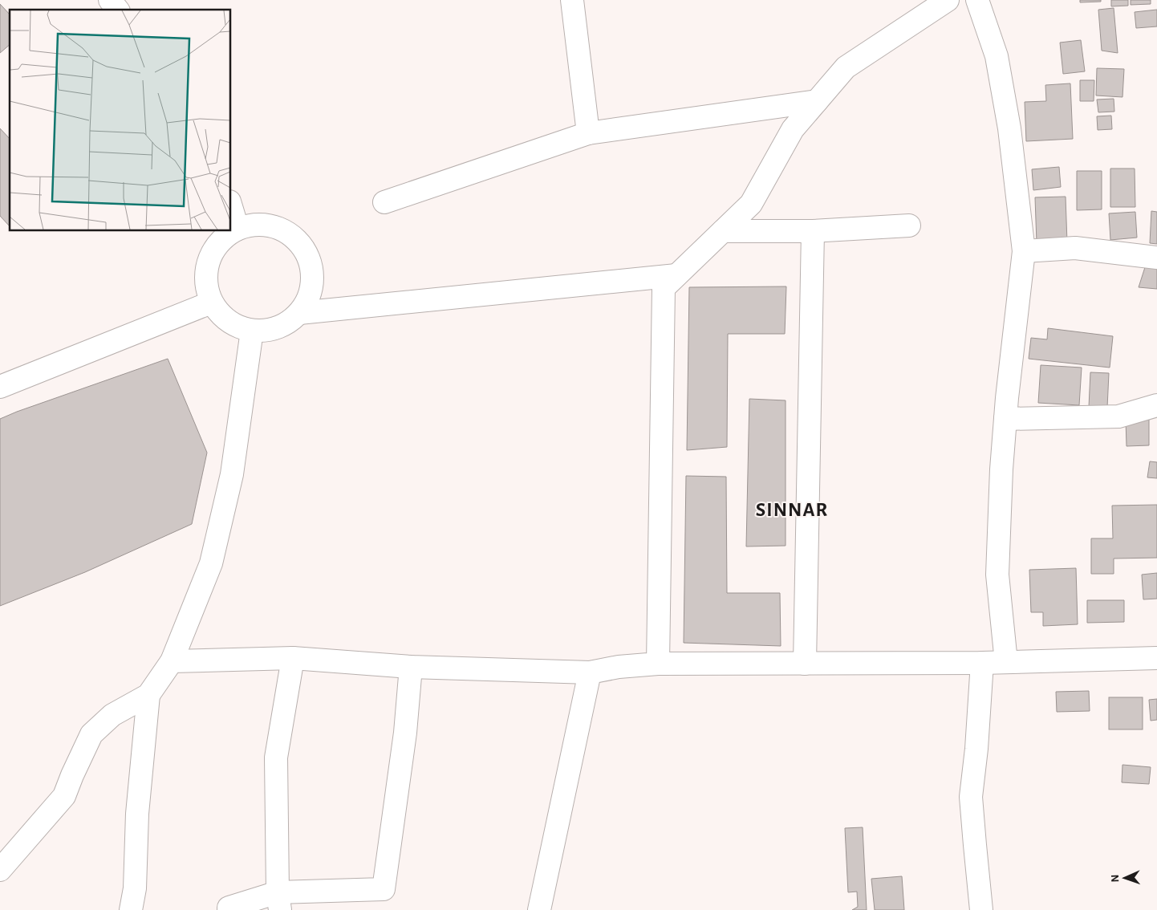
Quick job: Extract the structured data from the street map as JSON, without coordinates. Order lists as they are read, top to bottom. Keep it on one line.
{"districts":["SINNAR"],"north":"left"}
